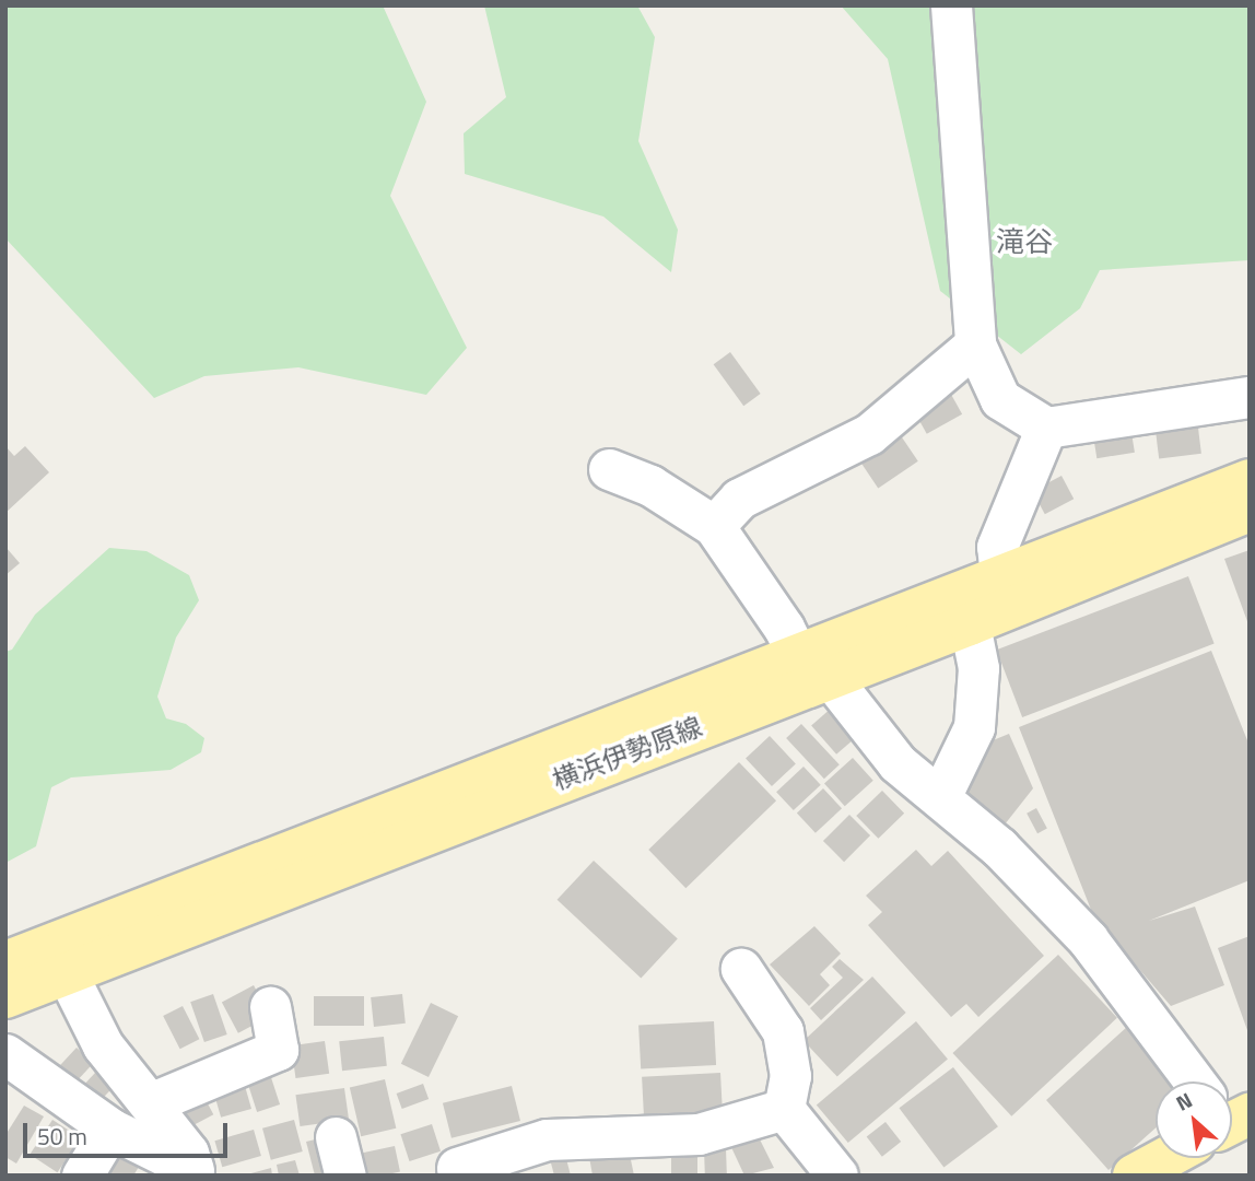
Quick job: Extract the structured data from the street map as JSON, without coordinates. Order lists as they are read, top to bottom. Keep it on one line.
{"streets":{"main road":["横浜伊勢原線"]},"districts":["滝谷"],"scale_bar":"50 m","north":"top left"}
